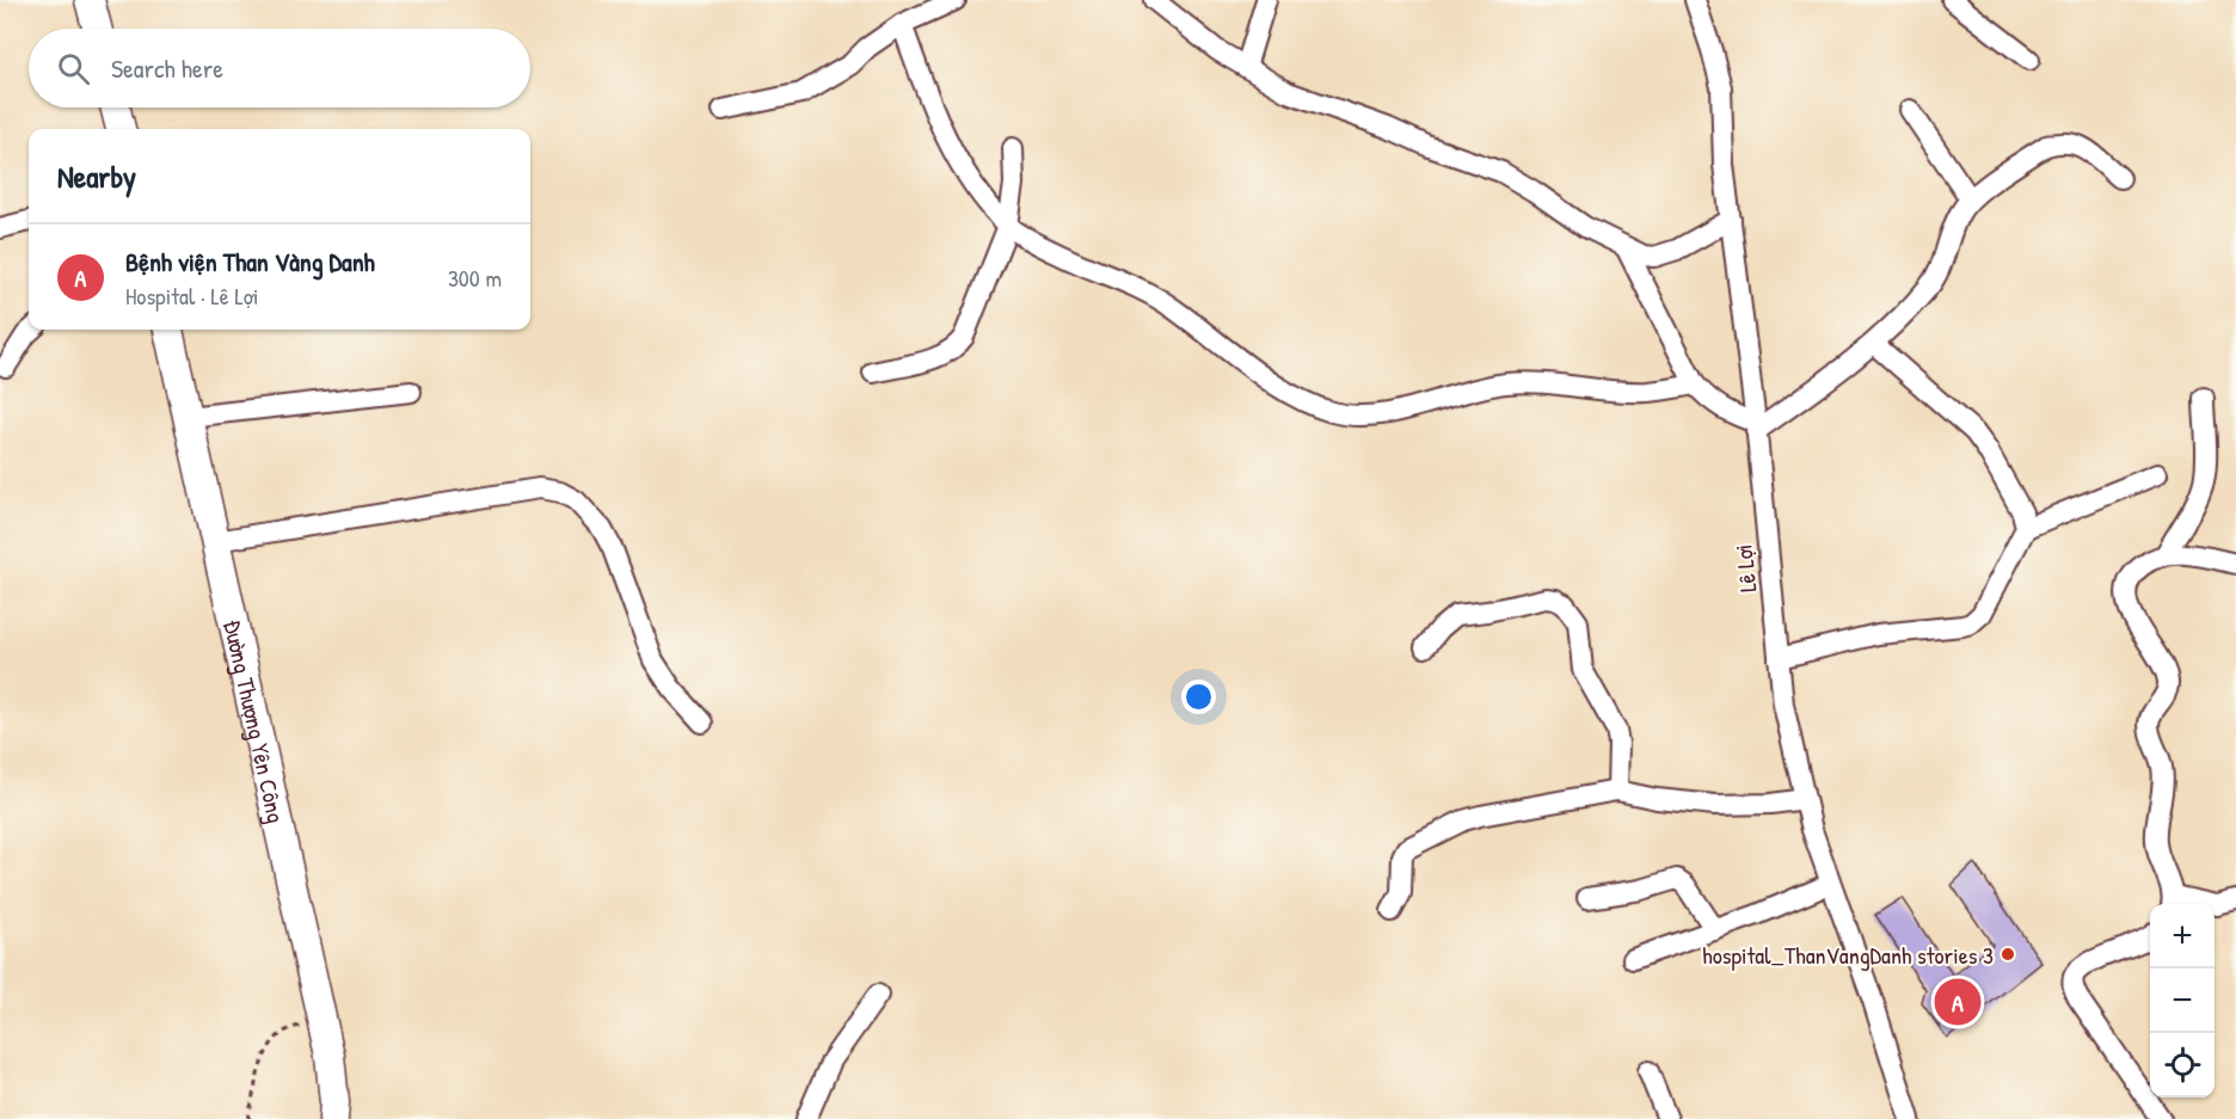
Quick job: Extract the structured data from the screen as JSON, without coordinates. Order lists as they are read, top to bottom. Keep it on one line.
{"streets":{"main road":["Đường Thượng Yên Công"],"street":["Lê Lợi"]},"places":["hospital_ThanVangDanh stories 3"],"page":{"search":"Search here","heading":"Nearby","list":[{"mark":"A","name":"Bệnh viện Than Vàng Danh","note":"Hospital · Lê Lợi","value":"300 m"}],"map_buttons":["+","−"],"pins":"A"}}
